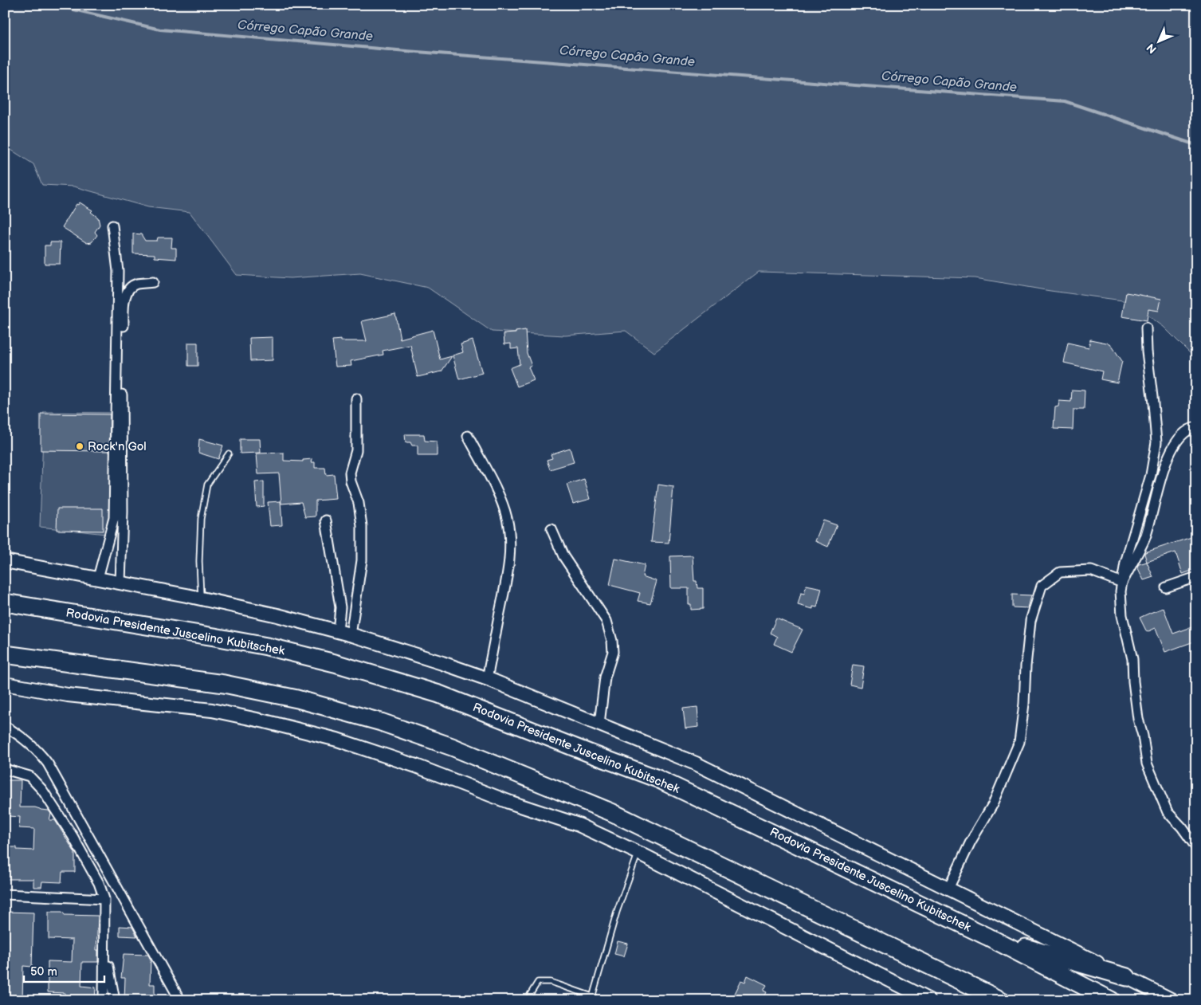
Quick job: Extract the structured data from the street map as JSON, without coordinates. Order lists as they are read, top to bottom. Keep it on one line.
{"streets":{"highway":["Rodovia Presidente Juscelino Kubitschek"]},"water":["Córrego Capão Grande"],"places":["Rock'n Gol"],"scale_bar":"50 m","north":"bottom left"}
